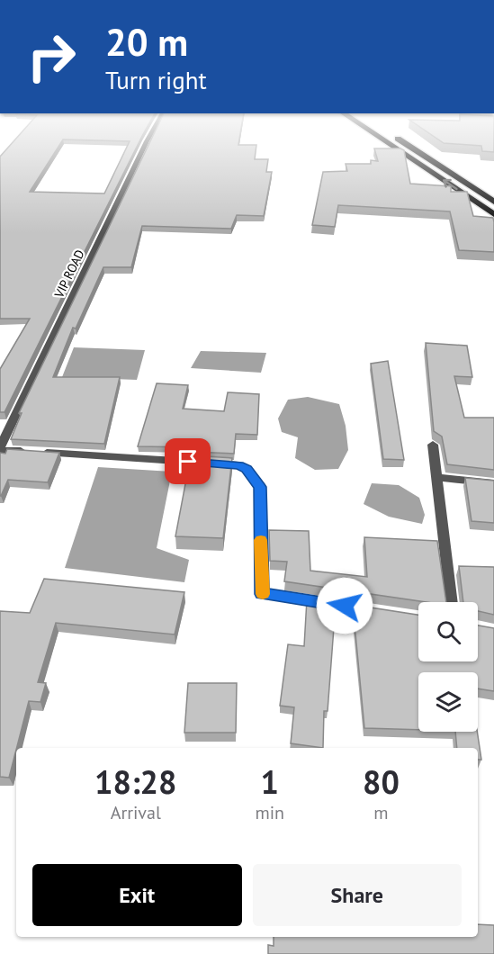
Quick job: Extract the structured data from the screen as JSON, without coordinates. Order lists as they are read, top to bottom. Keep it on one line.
{"streets":{"street":["VIP ROAD"]},"page":{"turn":["20 m","Turn right"],"eta":["18:28","Arrival","1","min","80","m"],"buttons":["Exit","Share"]}}
